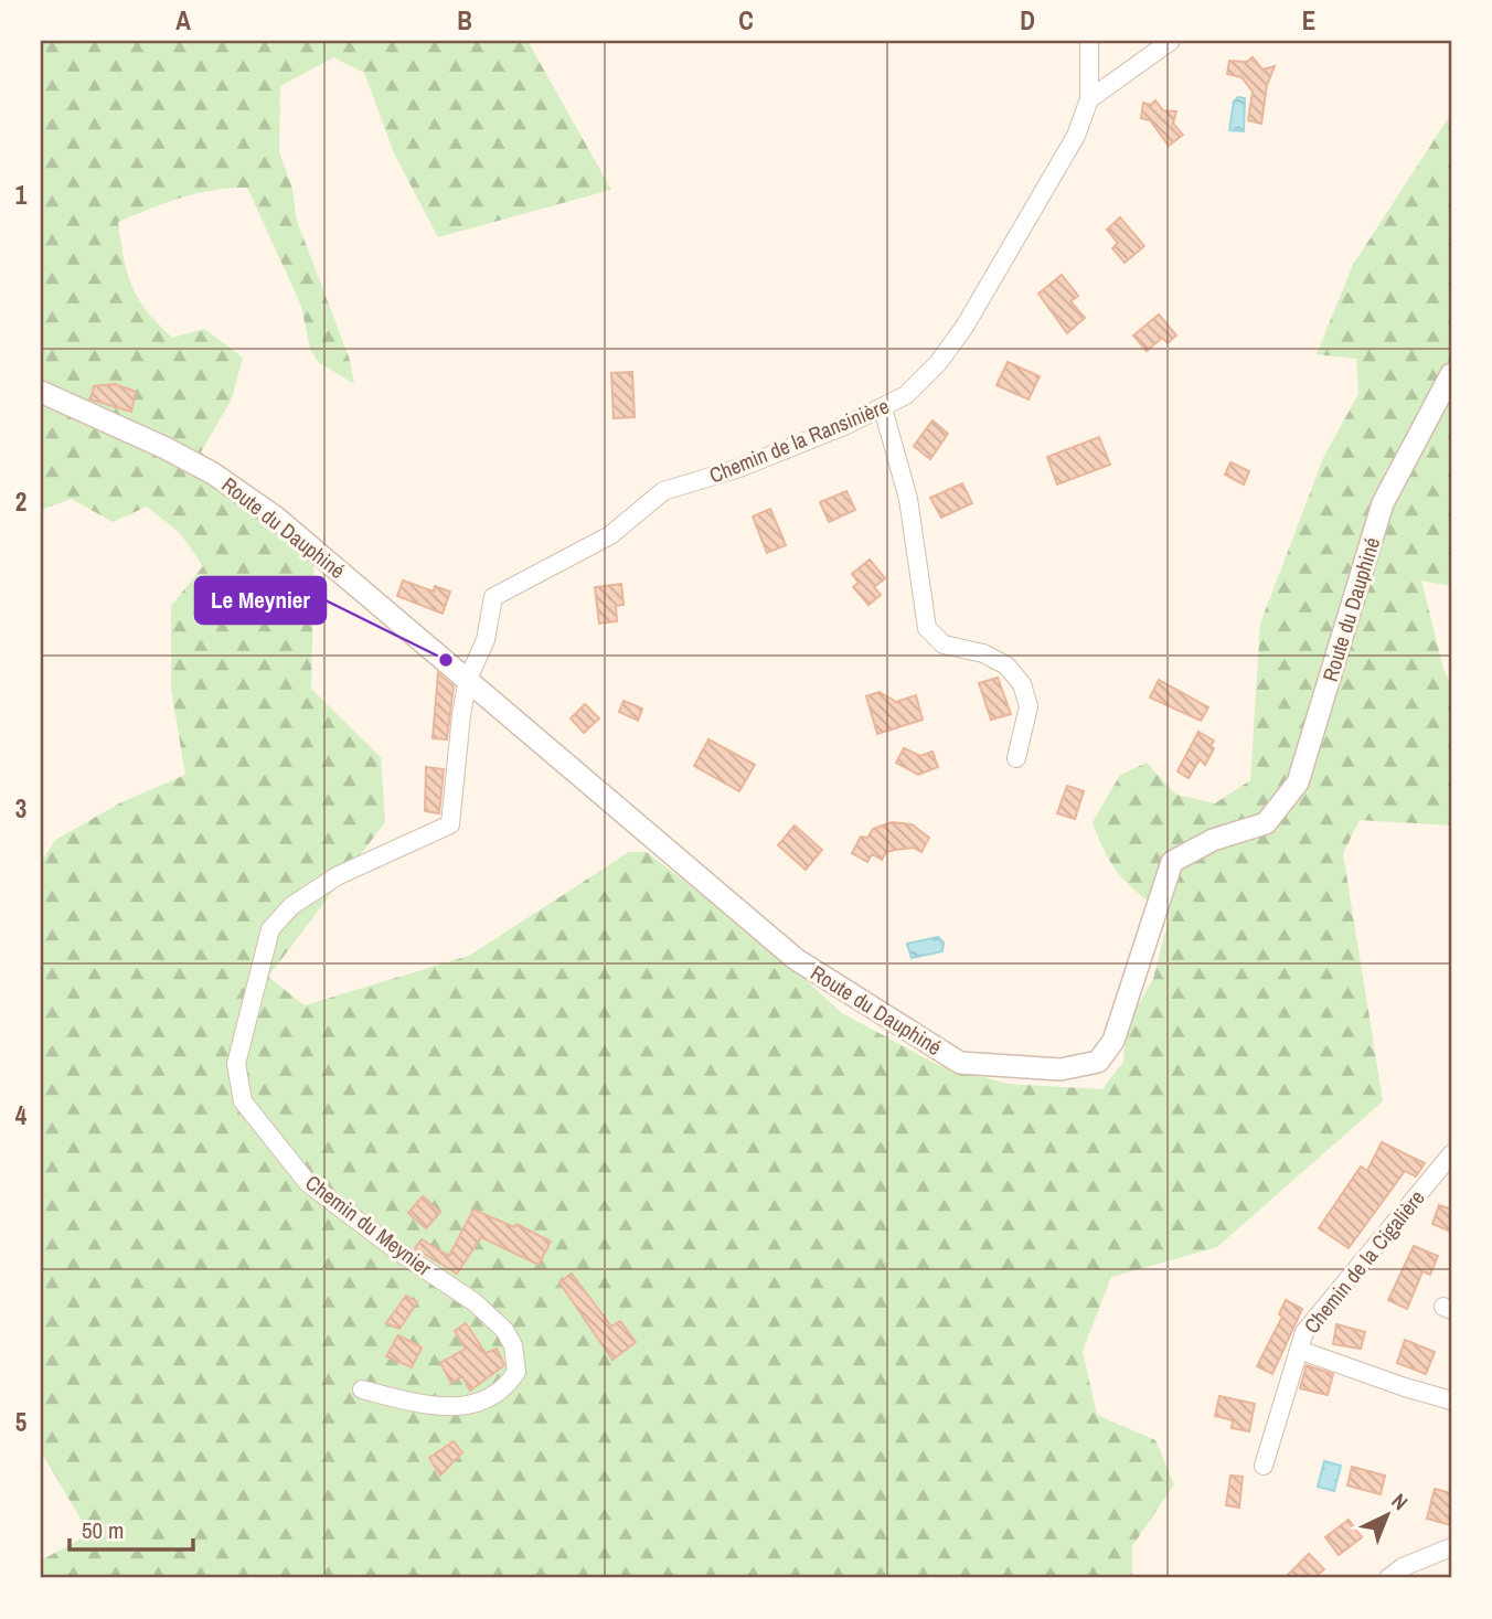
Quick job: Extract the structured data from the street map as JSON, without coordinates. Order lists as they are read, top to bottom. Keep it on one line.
{"streets":{"street":["Chemin de la Ransinière","Route du Dauphiné","Chemin du Meynier","Chemin de la Cigalière"]},"crossings":[["Chemin de la Ransinière","Route du Dauphiné"],["Chemin de la Ransinière","Chemin du Meynier"],["Route du Dauphiné","Chemin du Meynier"]],"places":["Le Meynier"],"scale_bar":"50 m","north":"top right","grid":{"columns":["A","B","C","D","E"],"rows":["1","2","3","4","5"]}}
